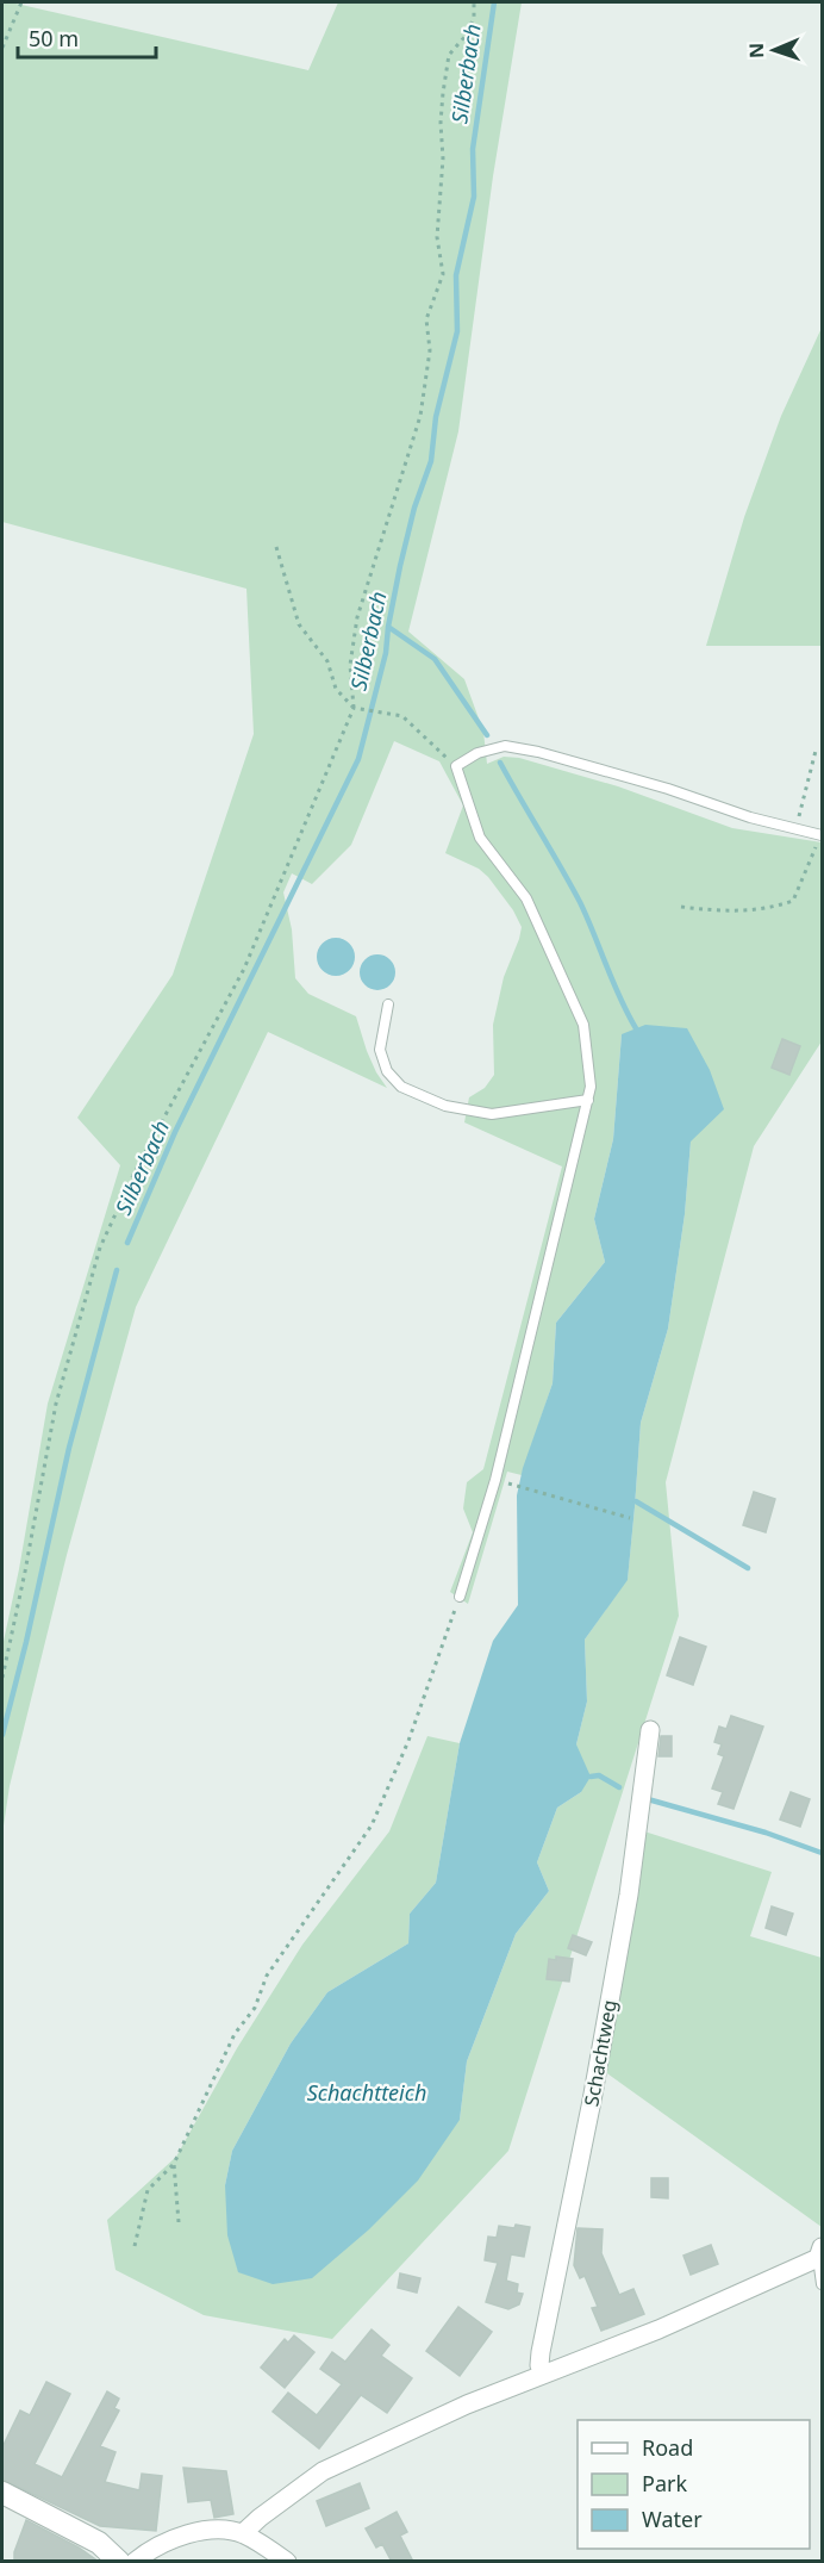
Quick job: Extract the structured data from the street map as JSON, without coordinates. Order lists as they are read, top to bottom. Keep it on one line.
{"streets":{"street":["Schachtweg"]},"water":["Silberbach","Schachtteich"],"legend":["Road","Park","Water"],"scale_bar":"50 m","north":"left"}
